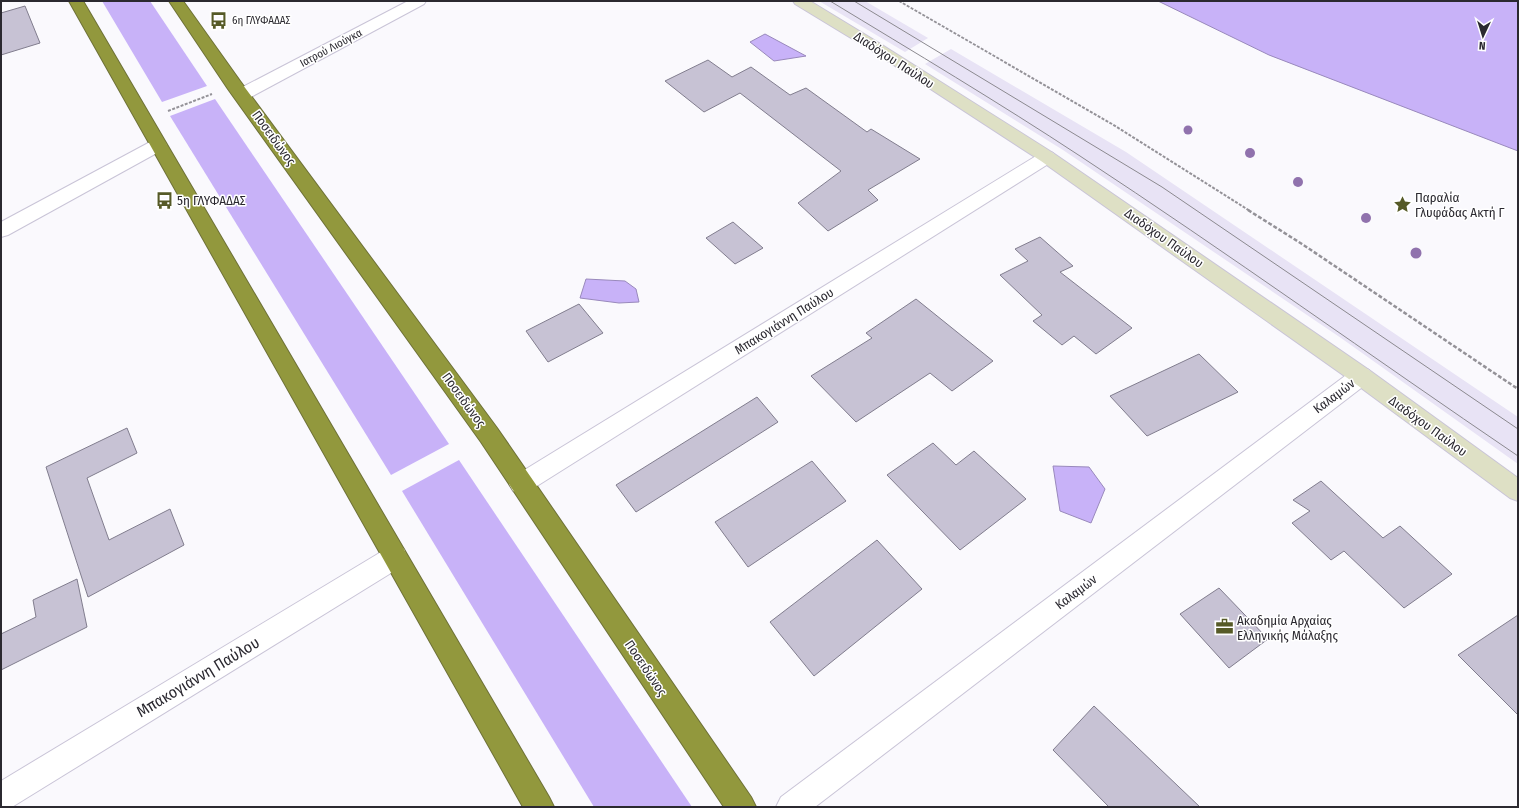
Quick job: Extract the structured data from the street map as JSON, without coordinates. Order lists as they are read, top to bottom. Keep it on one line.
{"streets":{"highway":["Ποσειδώνος"],"street":["Ιατρού Λιούγκα","Διαδόχου Παύλου","Μπακογιάννη Παύλου","Καλαμών"]},"crossings":[["Ιατρού Λιούγκα","Ποσειδώνος"],["Διαδόχου Παύλου","Μπακογιάννη Παύλου"],["Διαδόχου Παύλου","Καλαμών"],["Ποσειδώνος","Μπακογιάννη Παύλου"]],"places":{"bus stop":["6η ΓΛΥΦΑΔΑΣ","5η ΓΛΥΦΑΔΑΣ"],"place":["Παραλία Γλυφάδας Ακτή Γ"],"office":["Ακαδημία Αρχαίας Ελληνικής Μάλαξης"]},"north":"bottom"}
